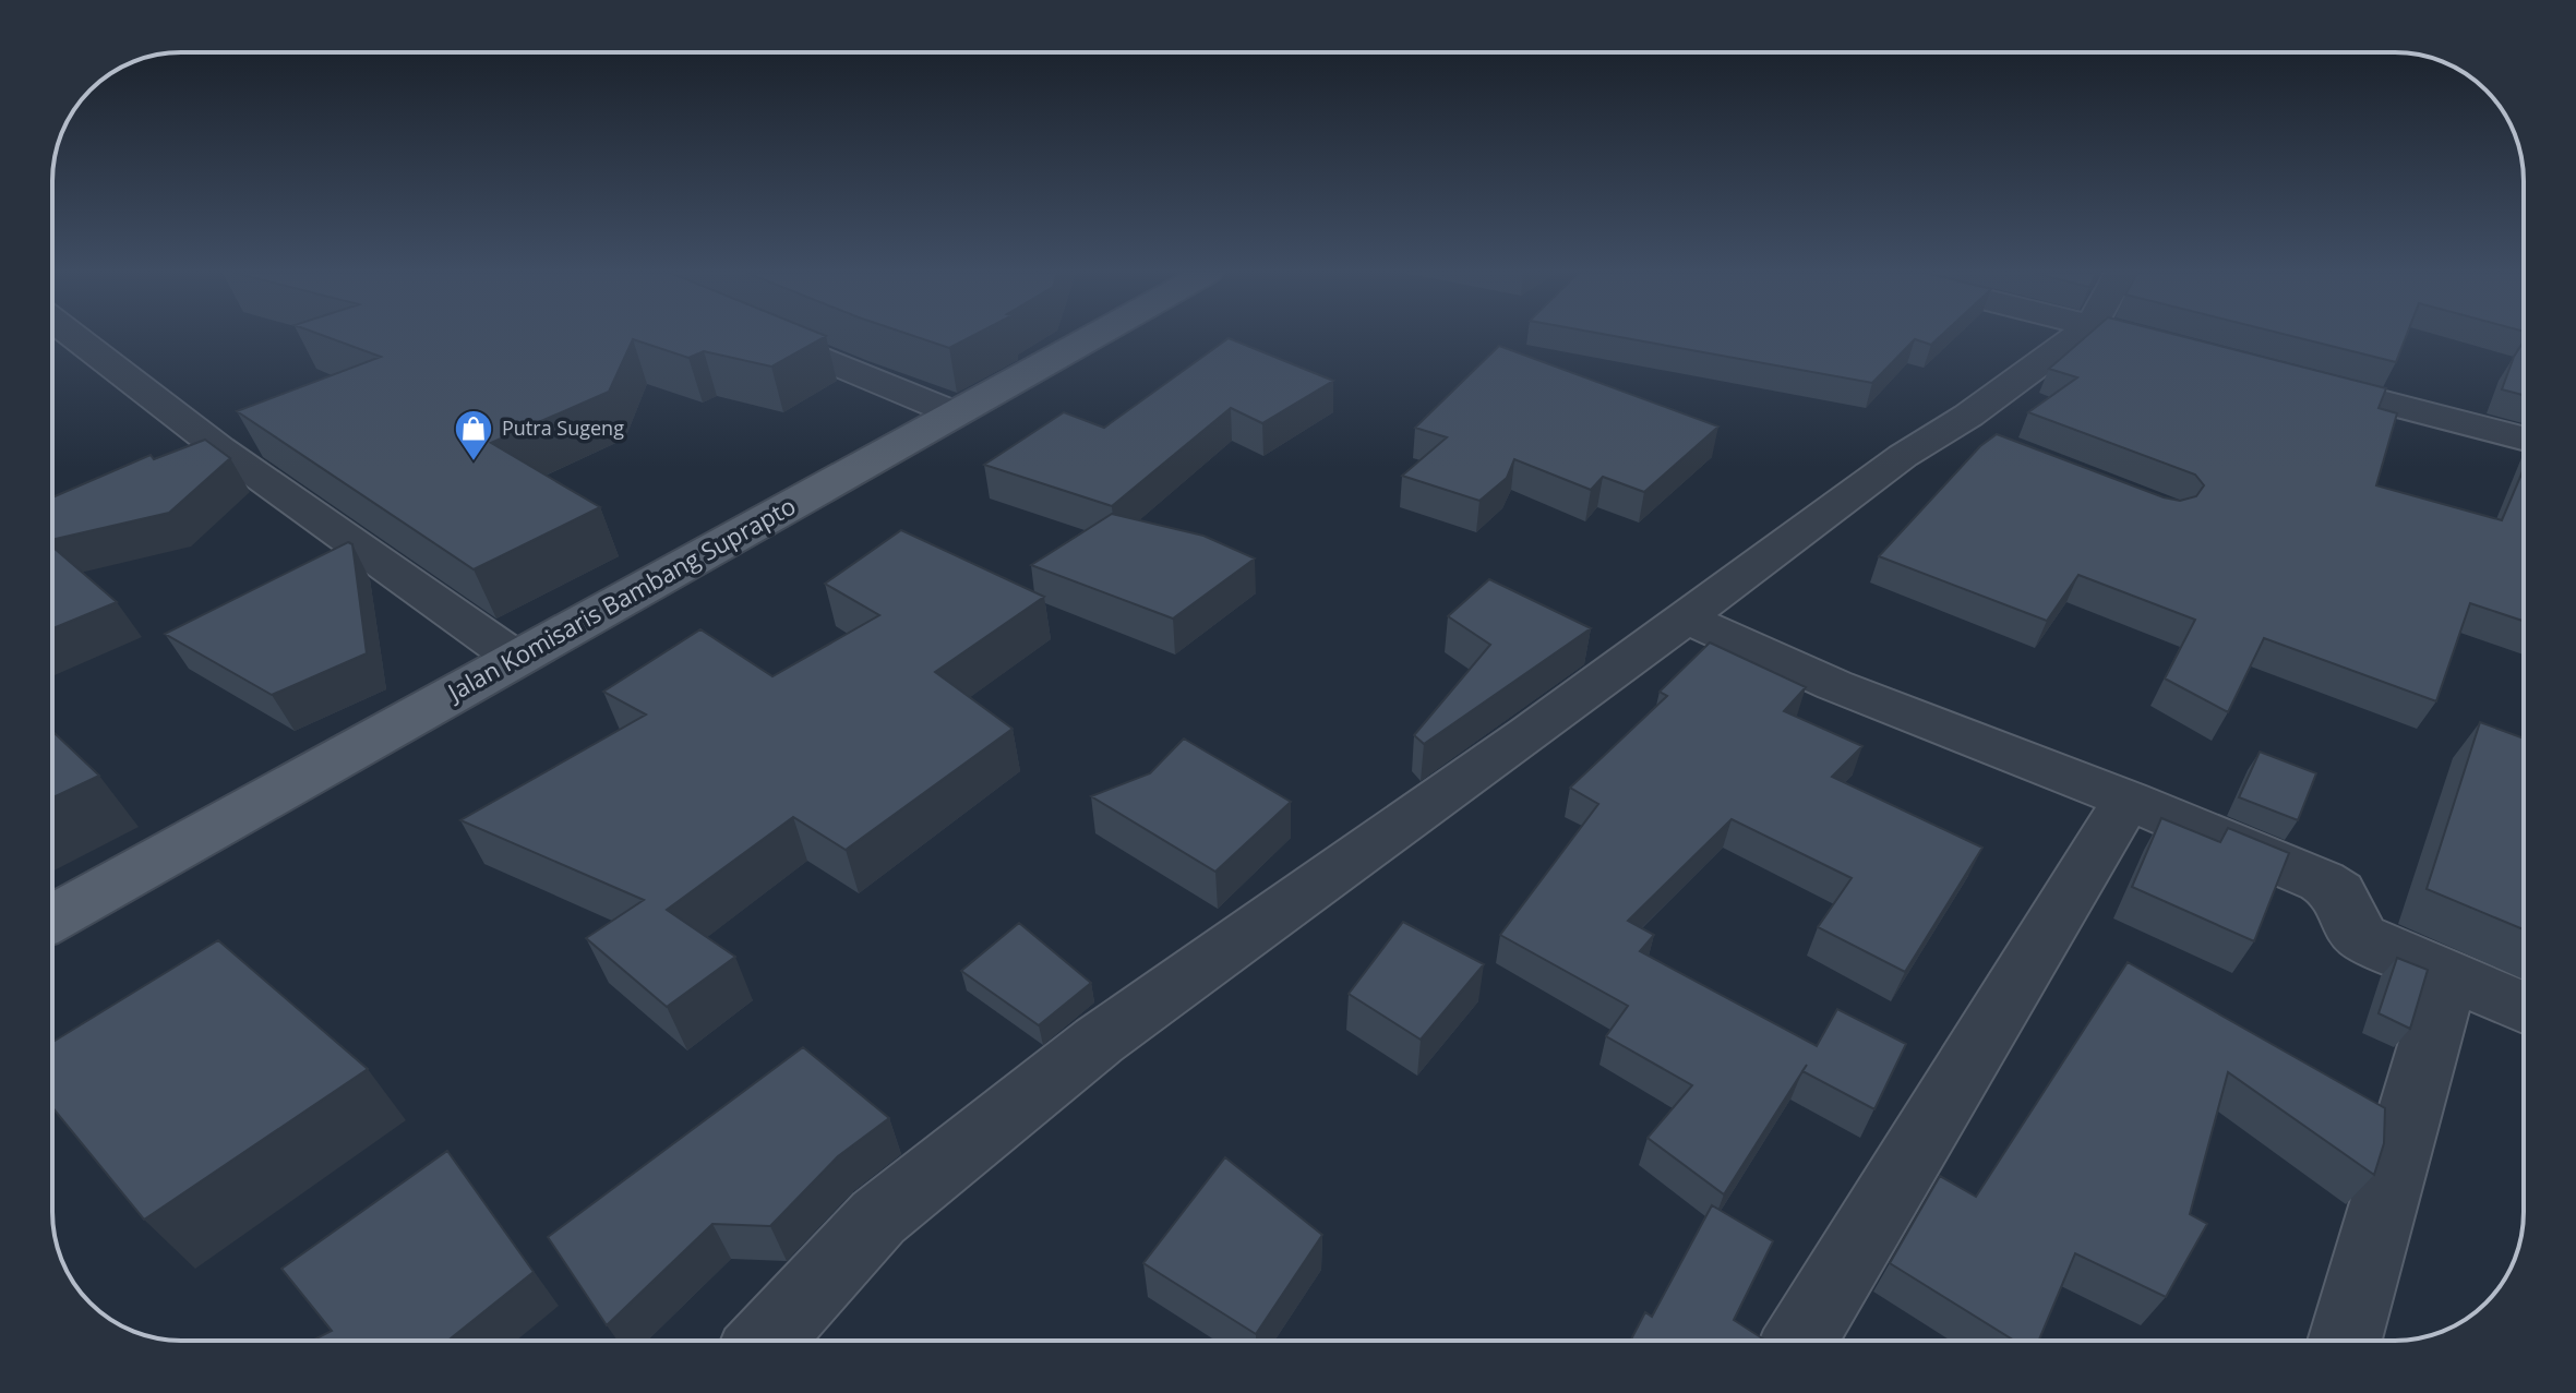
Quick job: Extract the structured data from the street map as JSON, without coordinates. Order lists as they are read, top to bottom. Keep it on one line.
{"streets":{"main road":["Jalan Komisaris Bambang Suprapto"]},"places":{"shop":["Putra Sugeng"]}}
